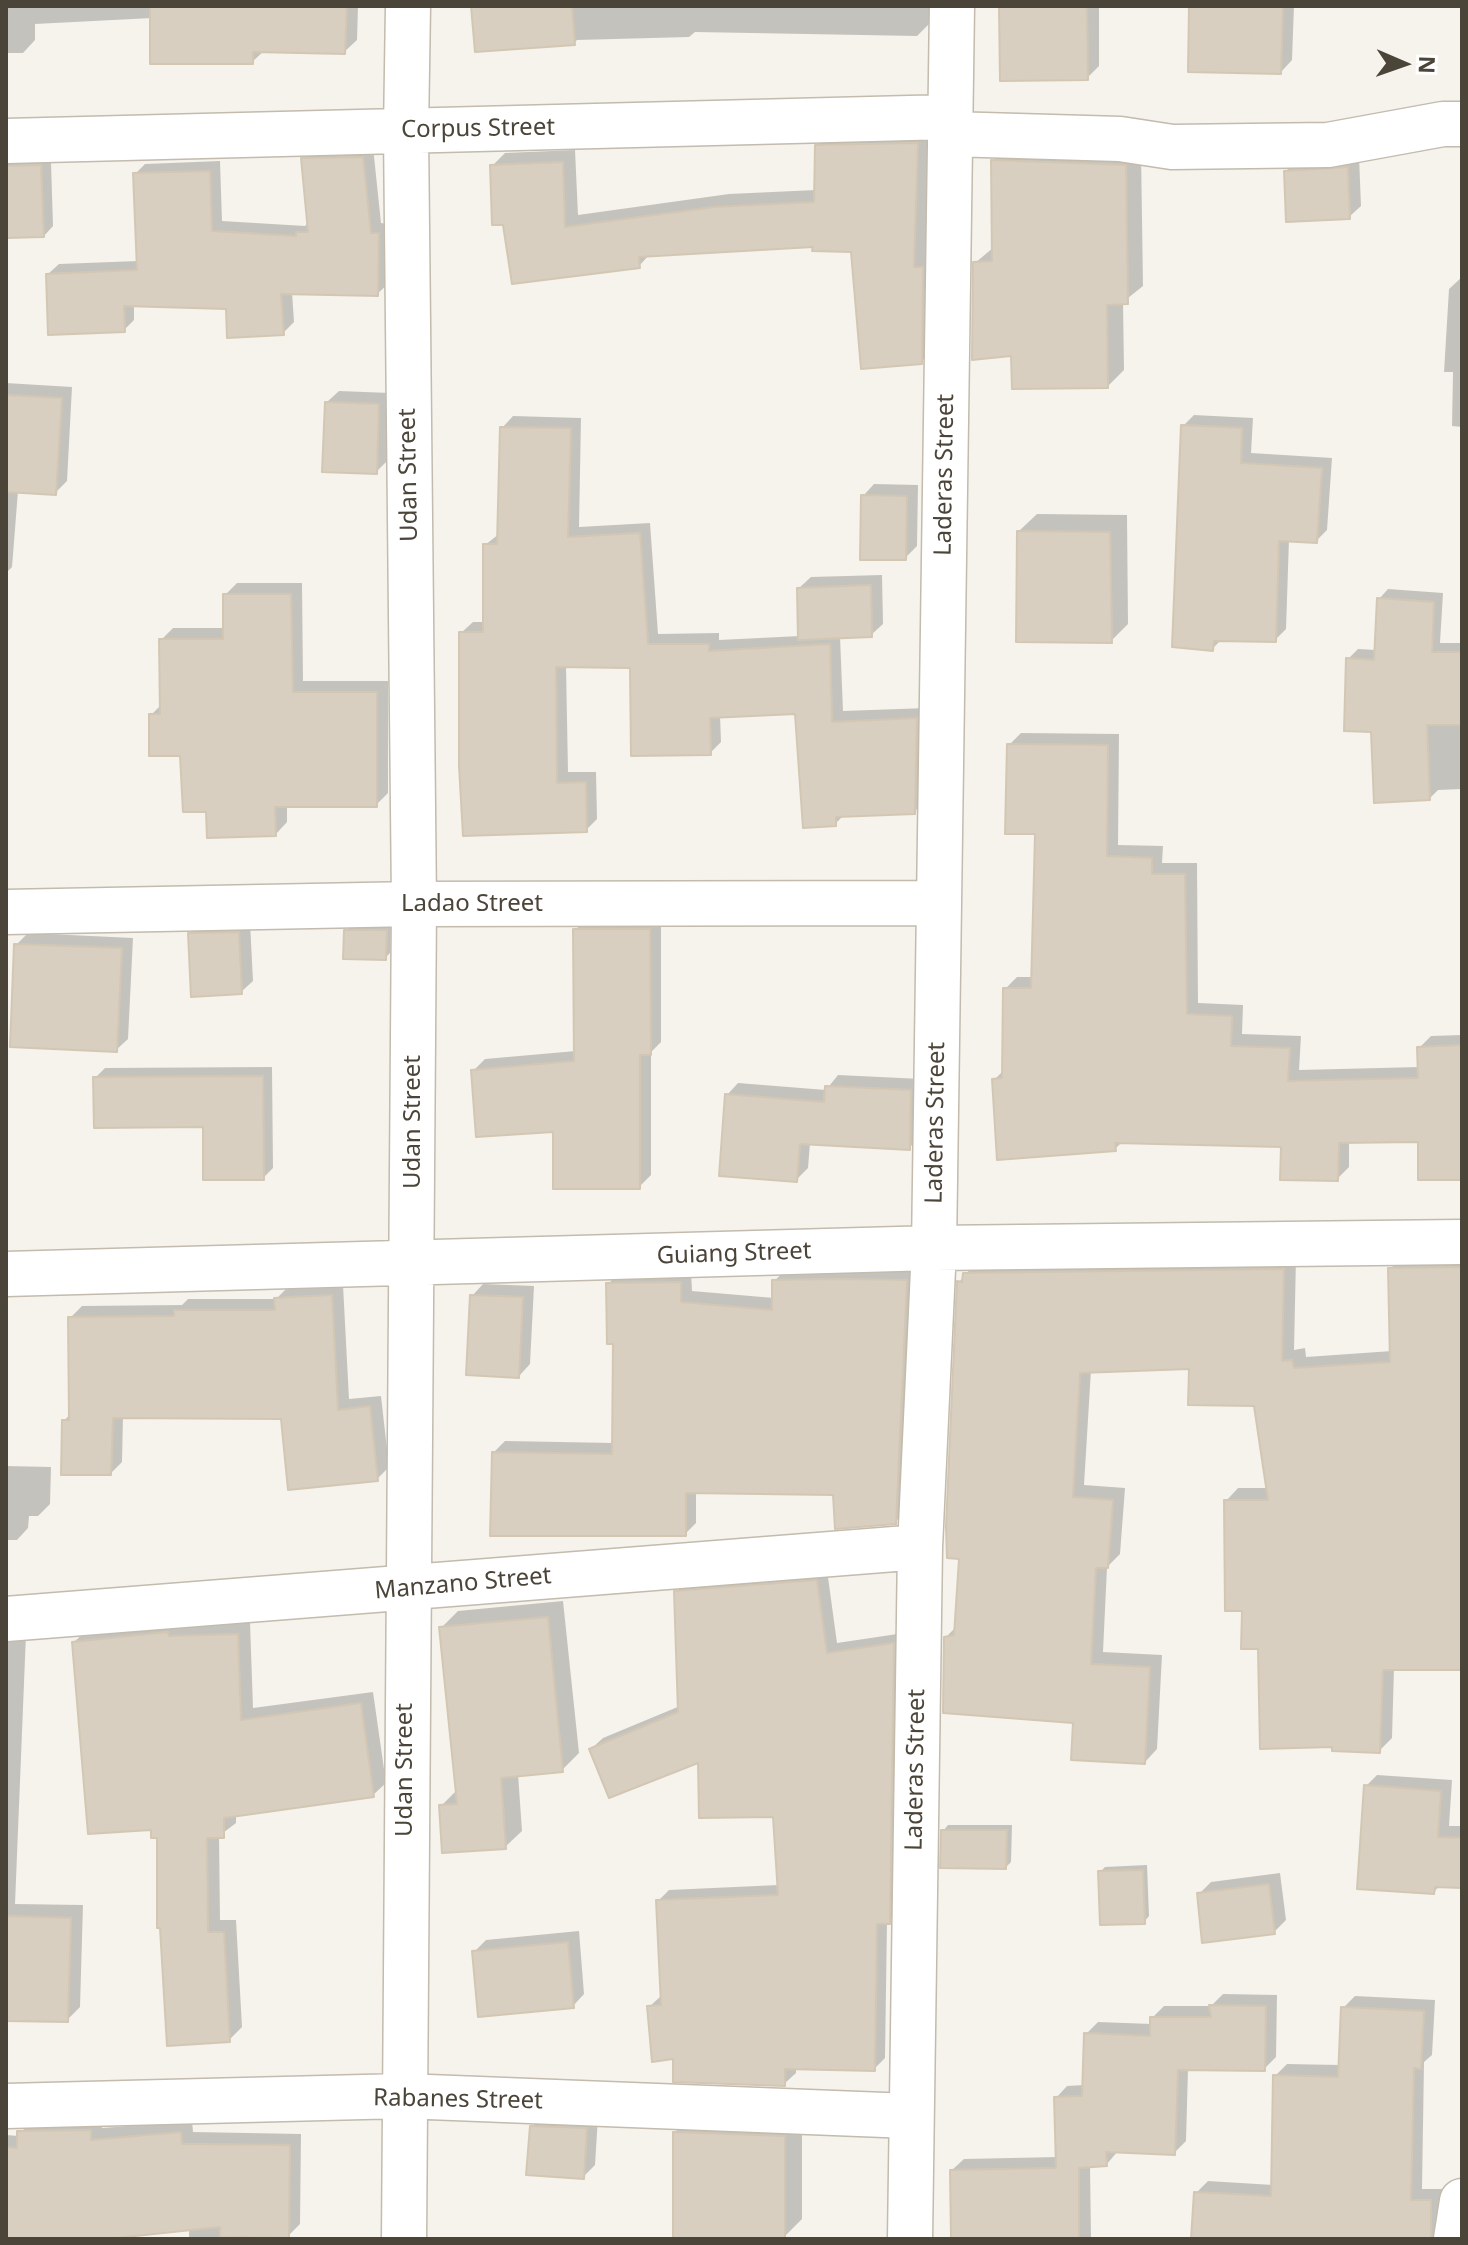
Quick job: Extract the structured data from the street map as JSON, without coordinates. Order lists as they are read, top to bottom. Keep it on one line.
{"streets":{"street":["Corpus Street","Udan Street","Laderas Street","Ladao Street","Guiang Street","Manzano Street","Rabanes Street"]},"crossings":[["Corpus Street","Udan Street"],["Corpus Street","Laderas Street"],["Udan Street","Ladao Street"],["Udan Street","Guiang Street"],["Udan Street","Manzano Street"],["Udan Street","Rabanes Street"],["Laderas Street","Ladao Street"],["Laderas Street","Guiang Street"],["Laderas Street","Manzano Street"],["Laderas Street","Rabanes Street"]],"north":"right"}
